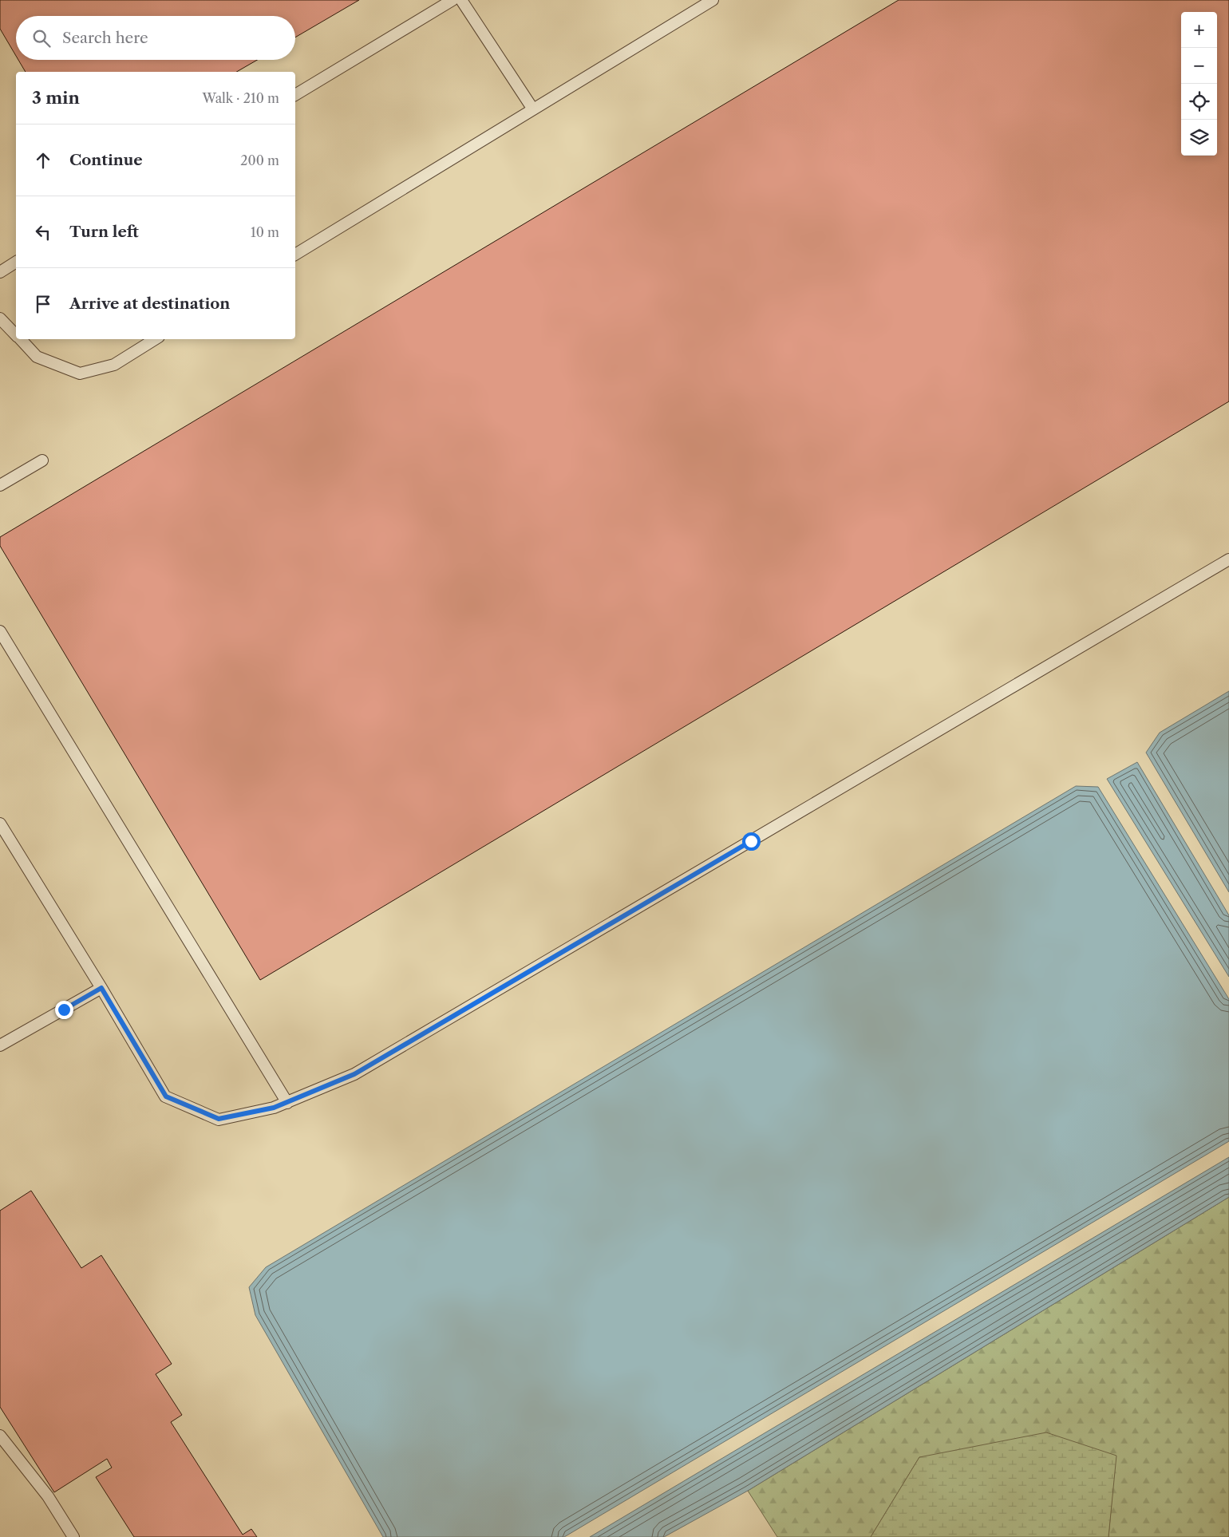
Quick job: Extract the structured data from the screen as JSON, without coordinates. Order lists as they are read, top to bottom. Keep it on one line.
{"page":{"map_buttons":["+","−"],"search":"Search here","heading":["3 min","Walk · 210 m"],"list":[["Continue","200 m"],["Turn left","10 m"],"Arrive at destination"]}}
